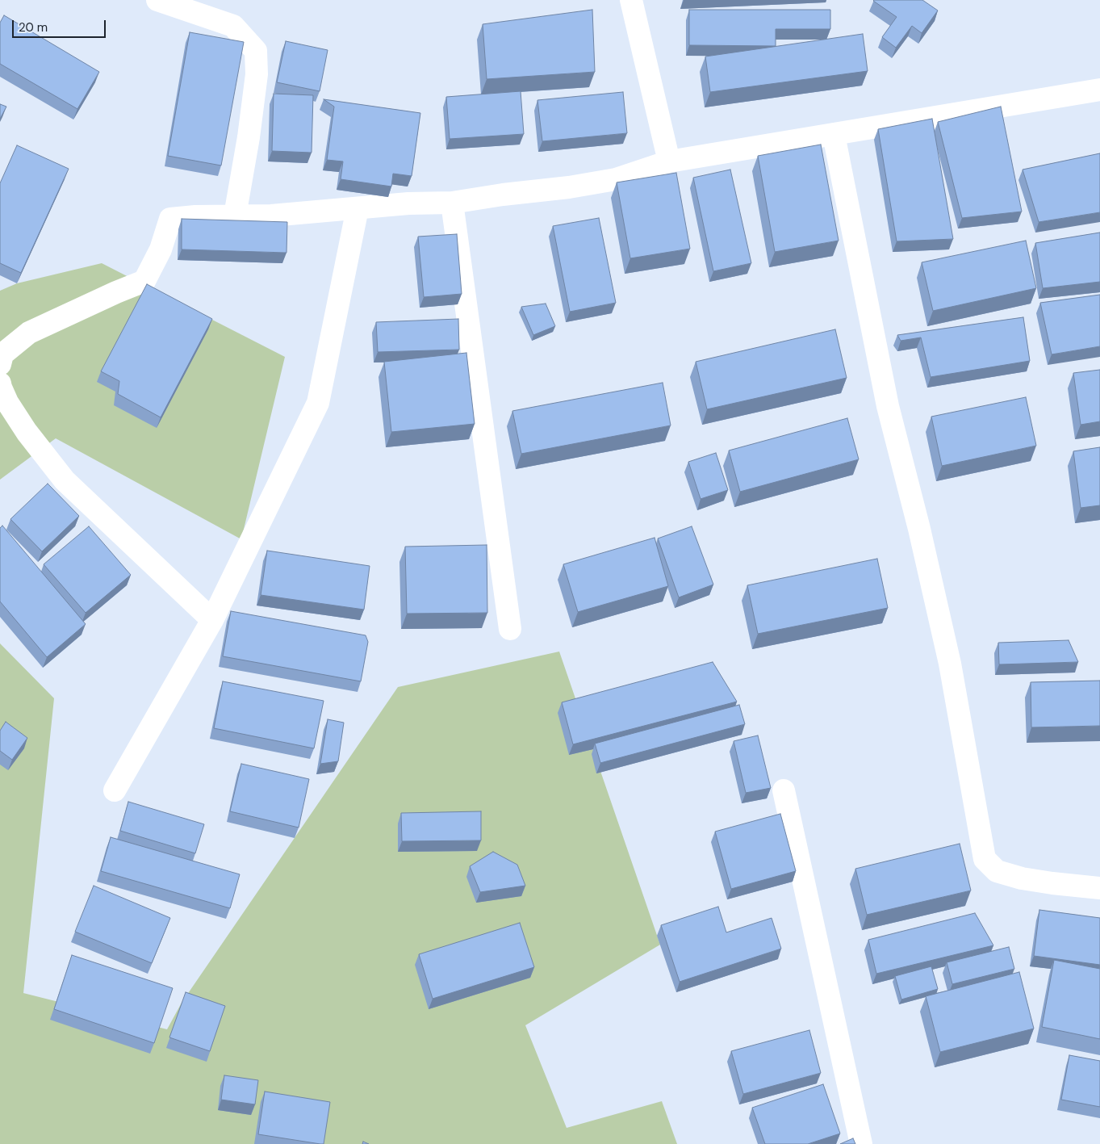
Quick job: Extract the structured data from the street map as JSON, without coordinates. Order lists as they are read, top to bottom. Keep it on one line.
{"scale_bar":"20 m"}
